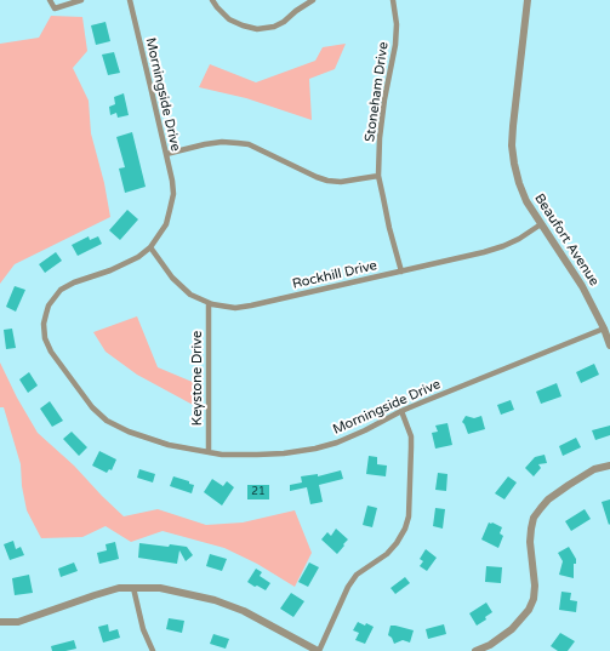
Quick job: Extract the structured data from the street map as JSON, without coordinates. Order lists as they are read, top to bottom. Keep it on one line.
{"streets":{"street":["Stoneham Drive","Morningside Drive","Beaufort Avenue","Rockhill Drive","Keystone Drive"]},"crossings":[["Stoneham Drive","Rockhill Drive"],["Morningside Drive","Beaufort Avenue"],["Morningside Drive","Rockhill Drive"],["Morningside Drive","Keystone Drive"],["Beaufort Avenue","Rockhill Drive"],["Rockhill Drive","Keystone Drive"]],"house_numbers":["21"]}
